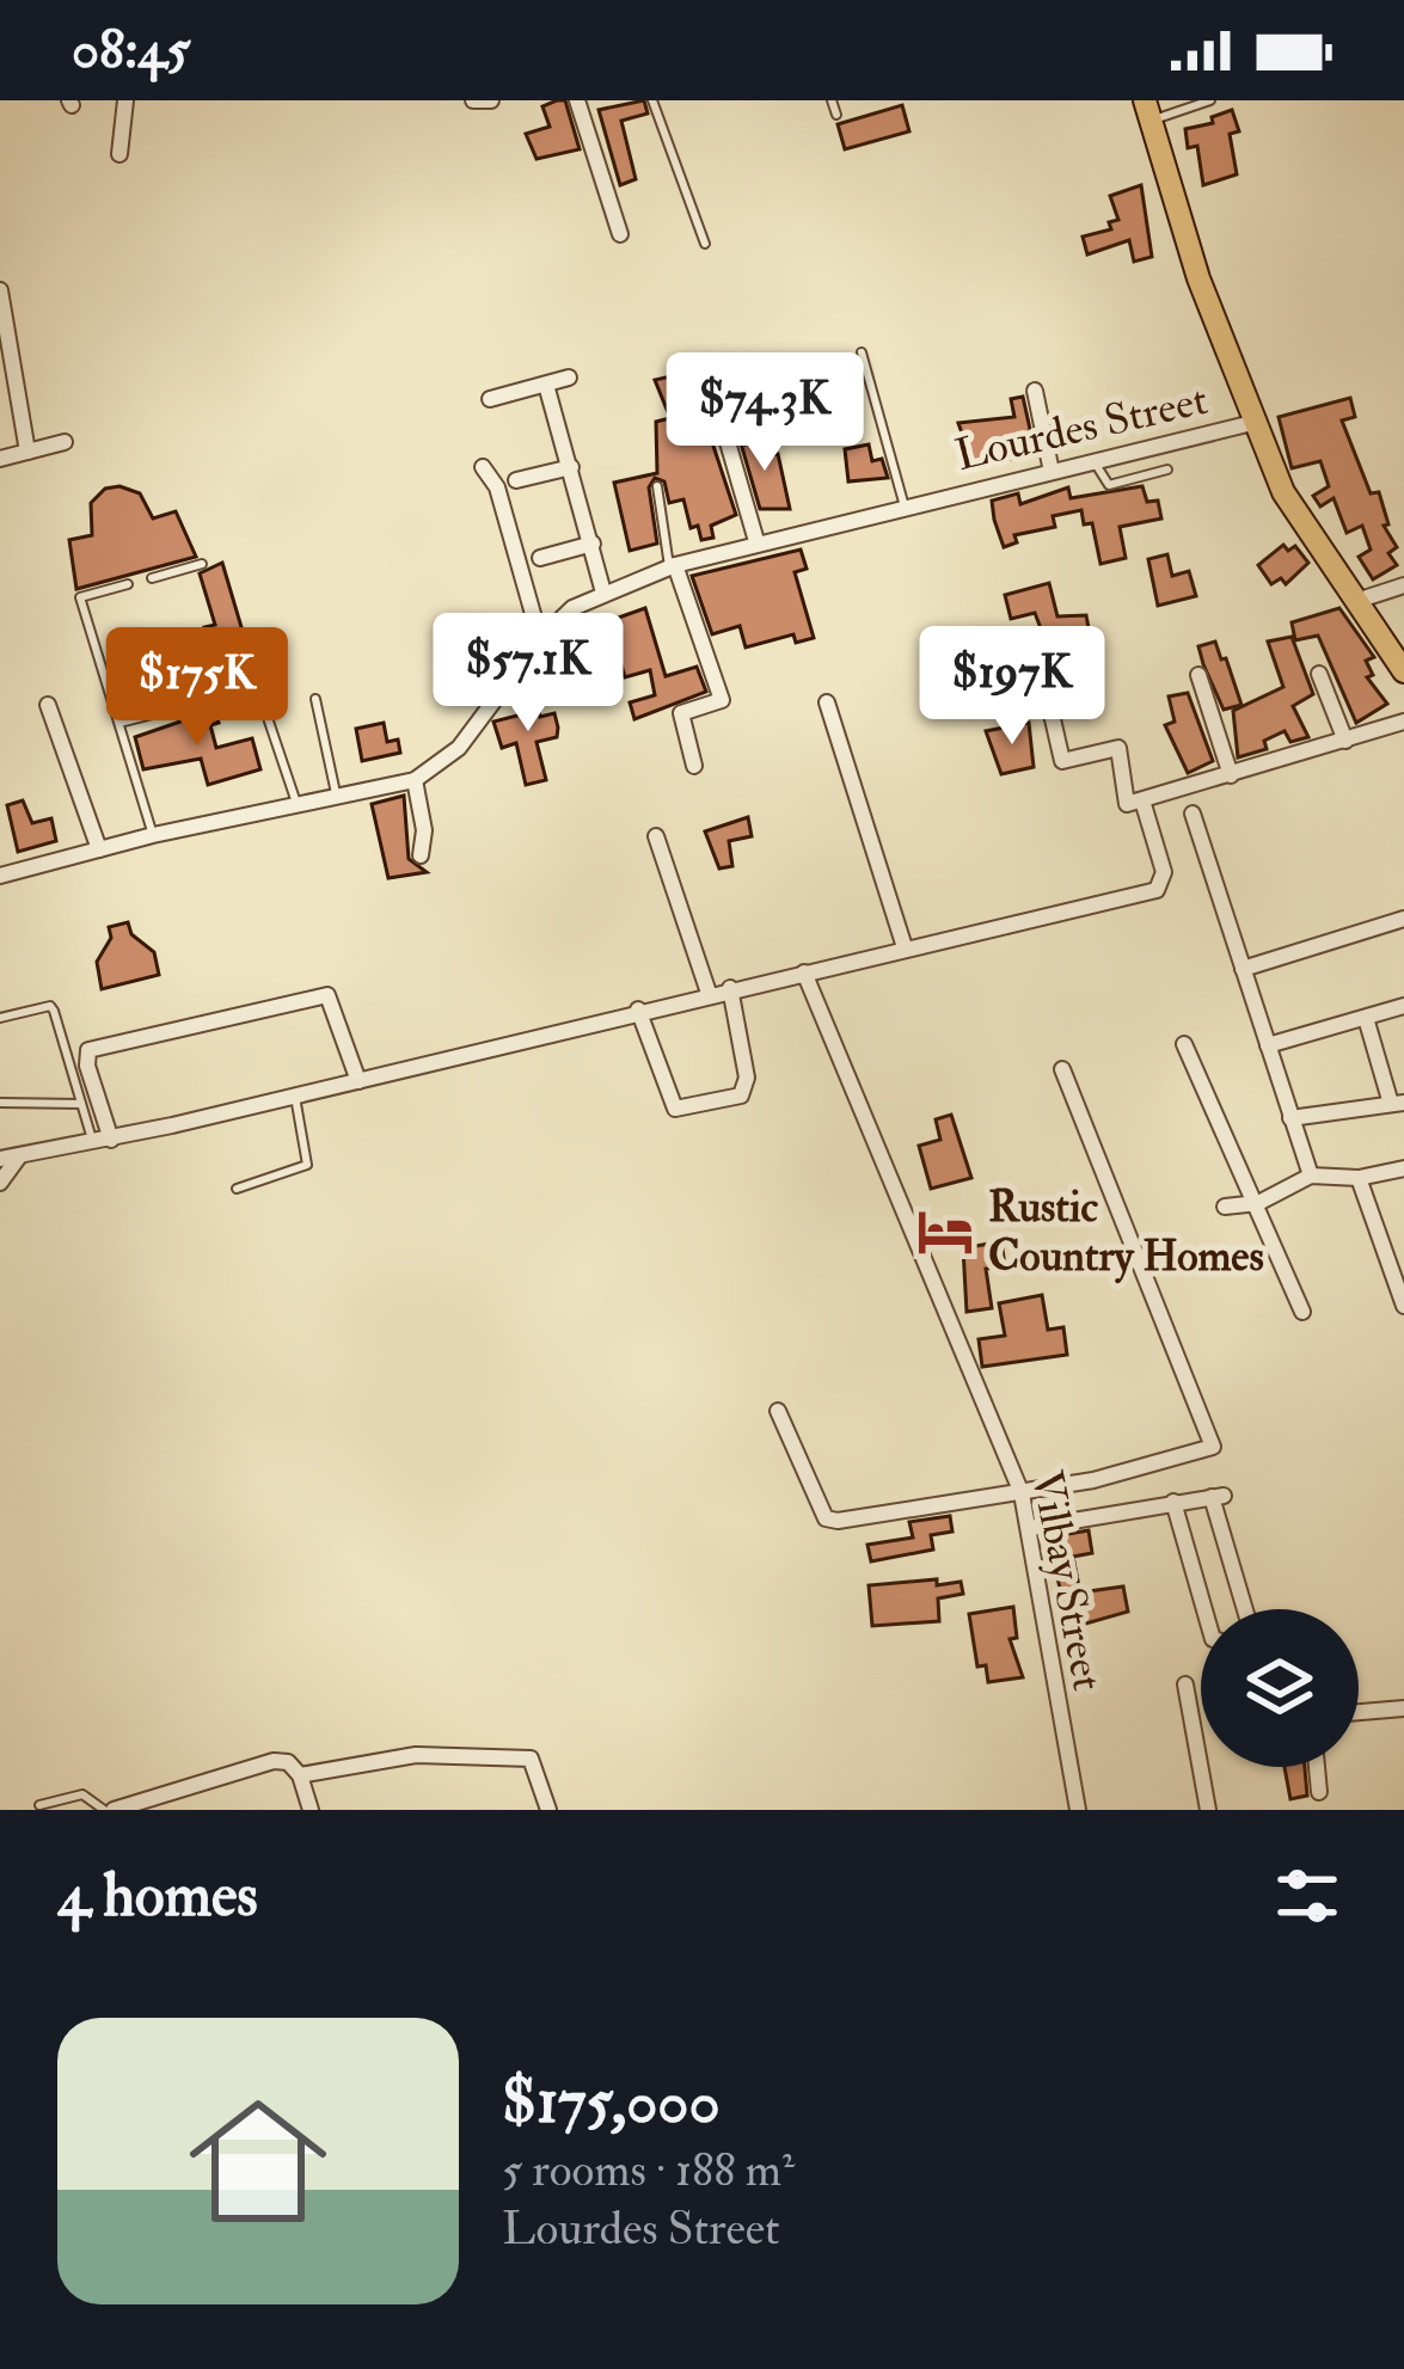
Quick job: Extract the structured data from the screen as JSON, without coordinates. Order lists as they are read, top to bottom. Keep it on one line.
{"streets":{"street":["Lourdes Street","Vilbay Street"]},"places":{"hotel":["Rustic Country Homes"]},"page":{"status":"08:45","price":["$74.3K","$57.1K","$197K","$175K"],"heading":"4 homes","list":[{"name":"$175,000","note":"5 rooms · 188 m² · Lourdes Street"}]}}
